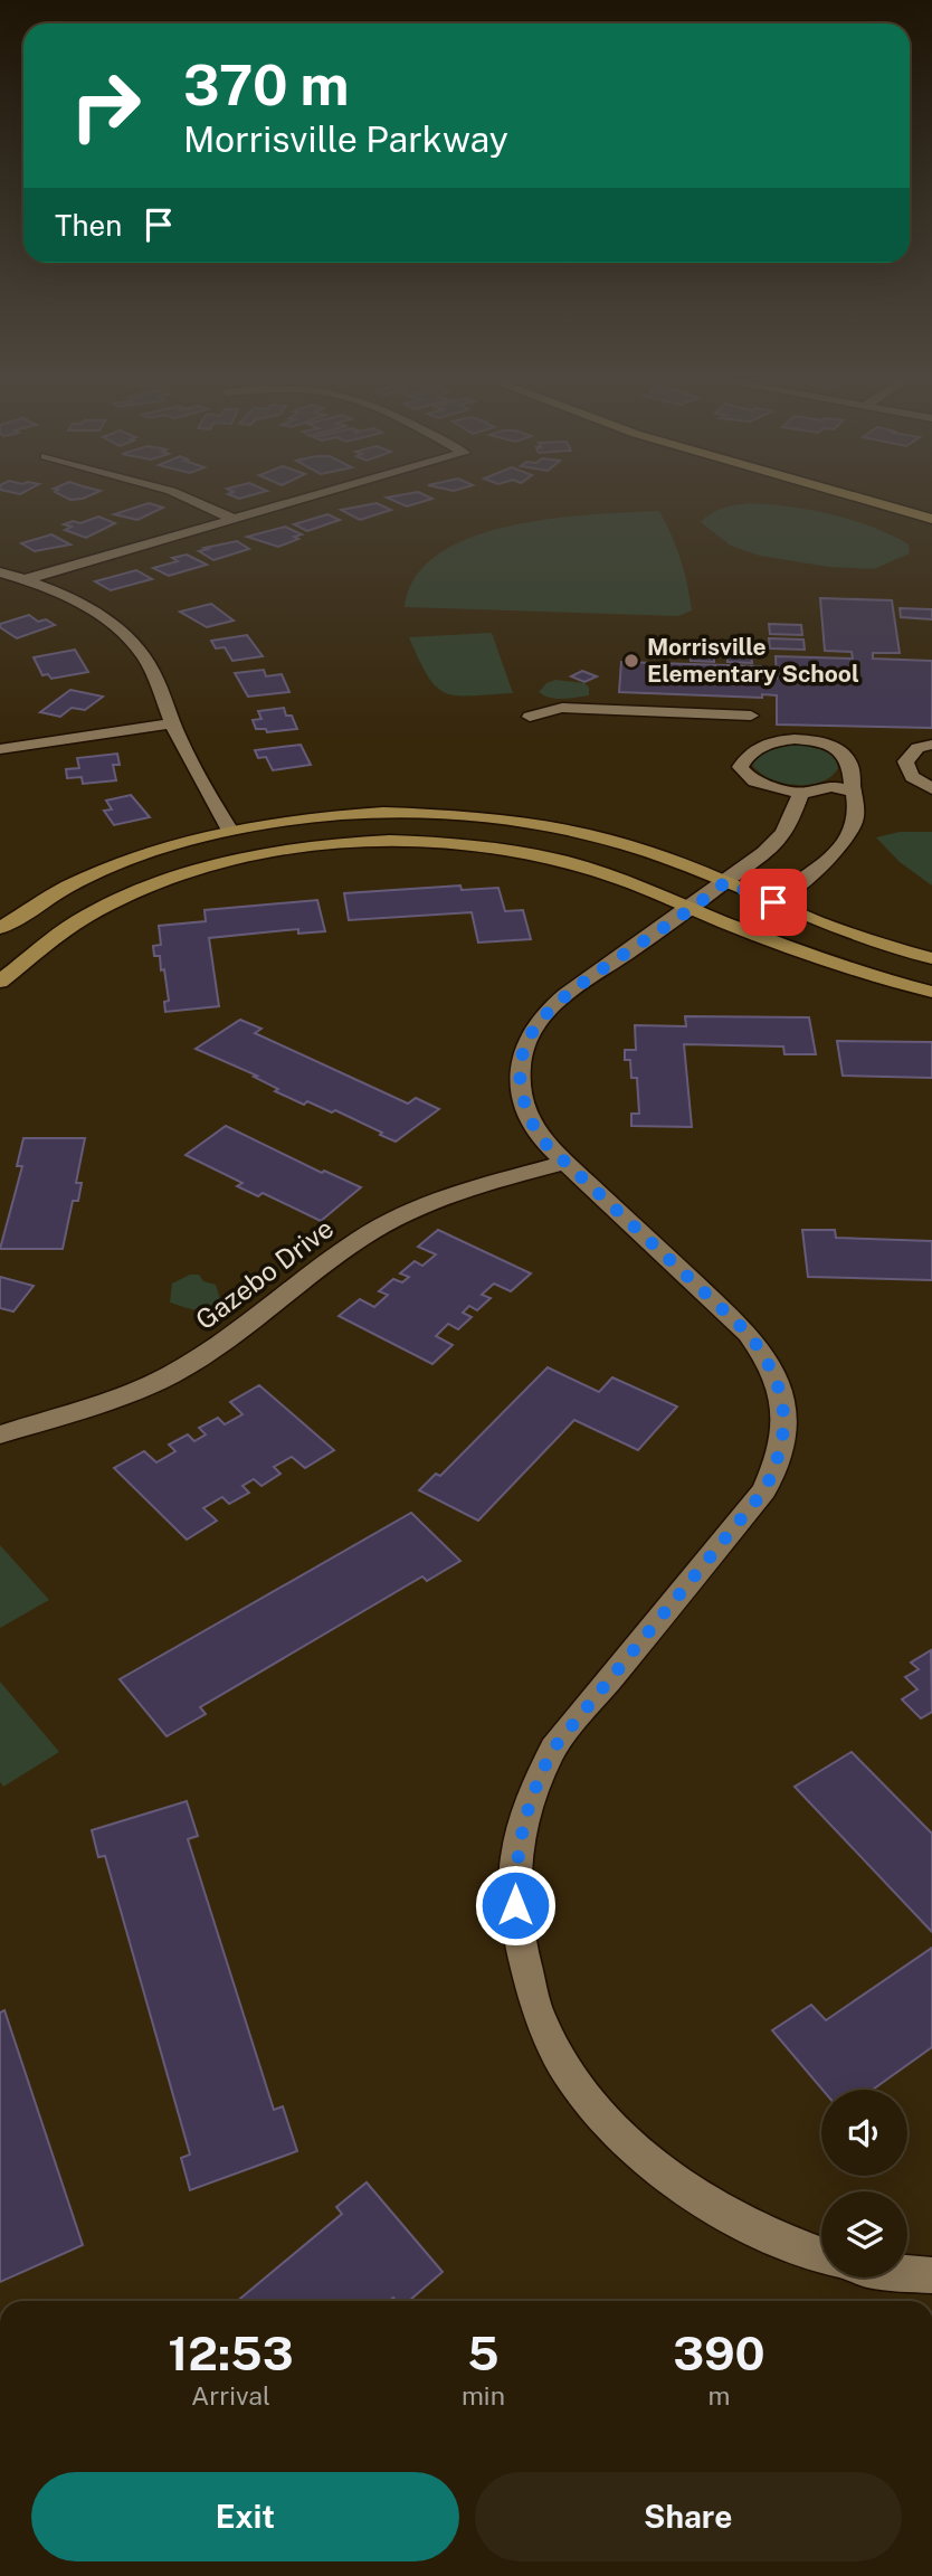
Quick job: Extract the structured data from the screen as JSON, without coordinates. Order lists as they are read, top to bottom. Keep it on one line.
{"streets":{"street":["Gazebo Drive"]},"places":["Morrisville Elementary School"],"page":{"turn":["370 m","Morrisville Parkway"],"then":"Then","eta":["12:53","Arrival","5","min","390","m"],"buttons":["Exit","Share"]}}
